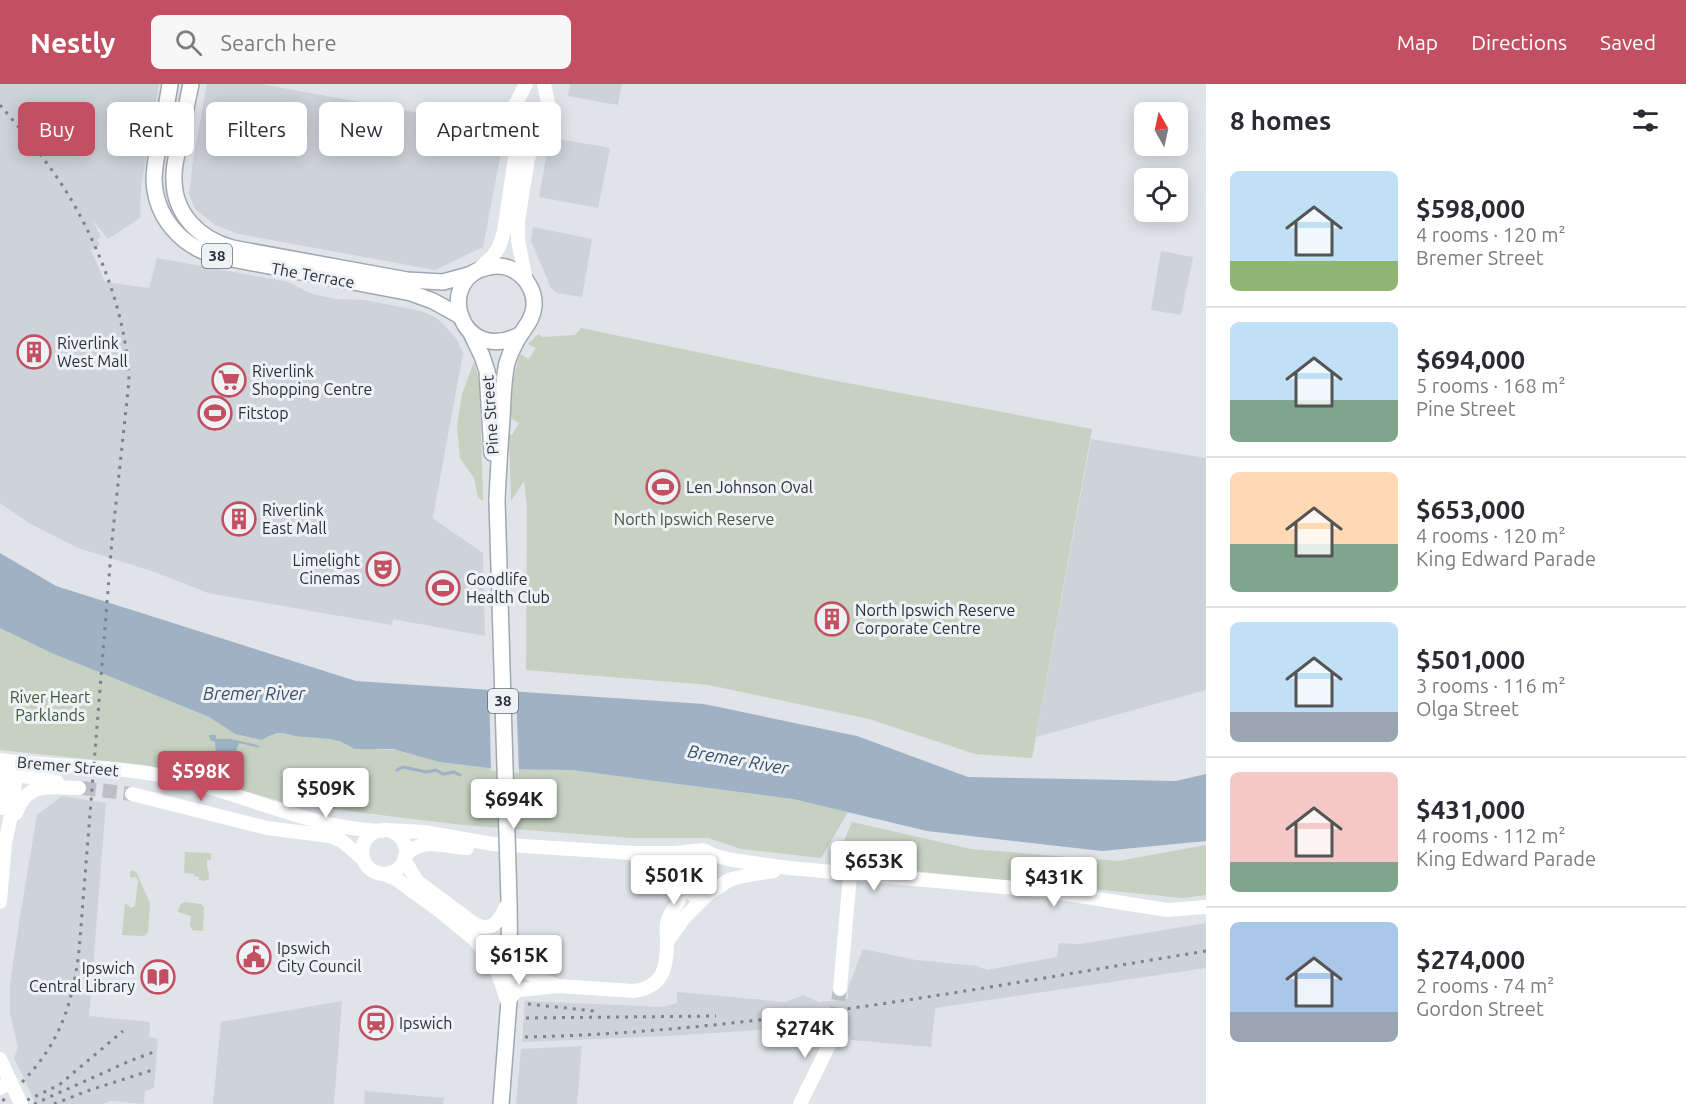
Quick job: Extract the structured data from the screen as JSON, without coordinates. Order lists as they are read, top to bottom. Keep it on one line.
{"streets":{"main road":["38","The Terrace","Pine Street"],"street":["Bremer Street"]},"crossings":[["38","The Terrace"],["38","Pine Street"],["The Terrace","Pine Street"]],"water":["Bremer River"],"parks":["North Ipswich Reserve","River Heart Parklands"],"places":{"building":["Riverlink West Mall","Riverlink East Mall","North Ipswich Reserve Corporate Centre"],"supermarket":["Riverlink Shopping Centre"],"sports":["Fitstop","Len Johnson Oval","Goodlife Health Club"],"theatre":["Limelight Cinemas"],"public building":["Ipswich City Council"],"library":["Ipswich Central Library"],"station":["Ipswich"]},"north":"top","page":{"header":"Nestly","search":"Search here","nav":["Map","Directions","Saved"],"heading":"8 homes","chip":["Buy","Rent","Filters","New","Apartment"],"list":[{"name":"$598,000","note":"4 rooms · 120 m² · Bremer Street"},{"name":"$694,000","note":"5 rooms · 168 m² · Pine Street"},{"name":"$653,000","note":"4 rooms · 120 m² · King Edward Parade"},{"name":"$501,000","note":"3 rooms · 116 m² · Olga Street"},{"name":"$431,000","note":"4 rooms · 112 m² · King Edward Parade"},{"name":"$274,000","note":"2 rooms · 74 m² · Gordon Street"}],"price":["$598K","$509K","$694K","$653K","$501K","$431K","$615K","$274K"]}}
